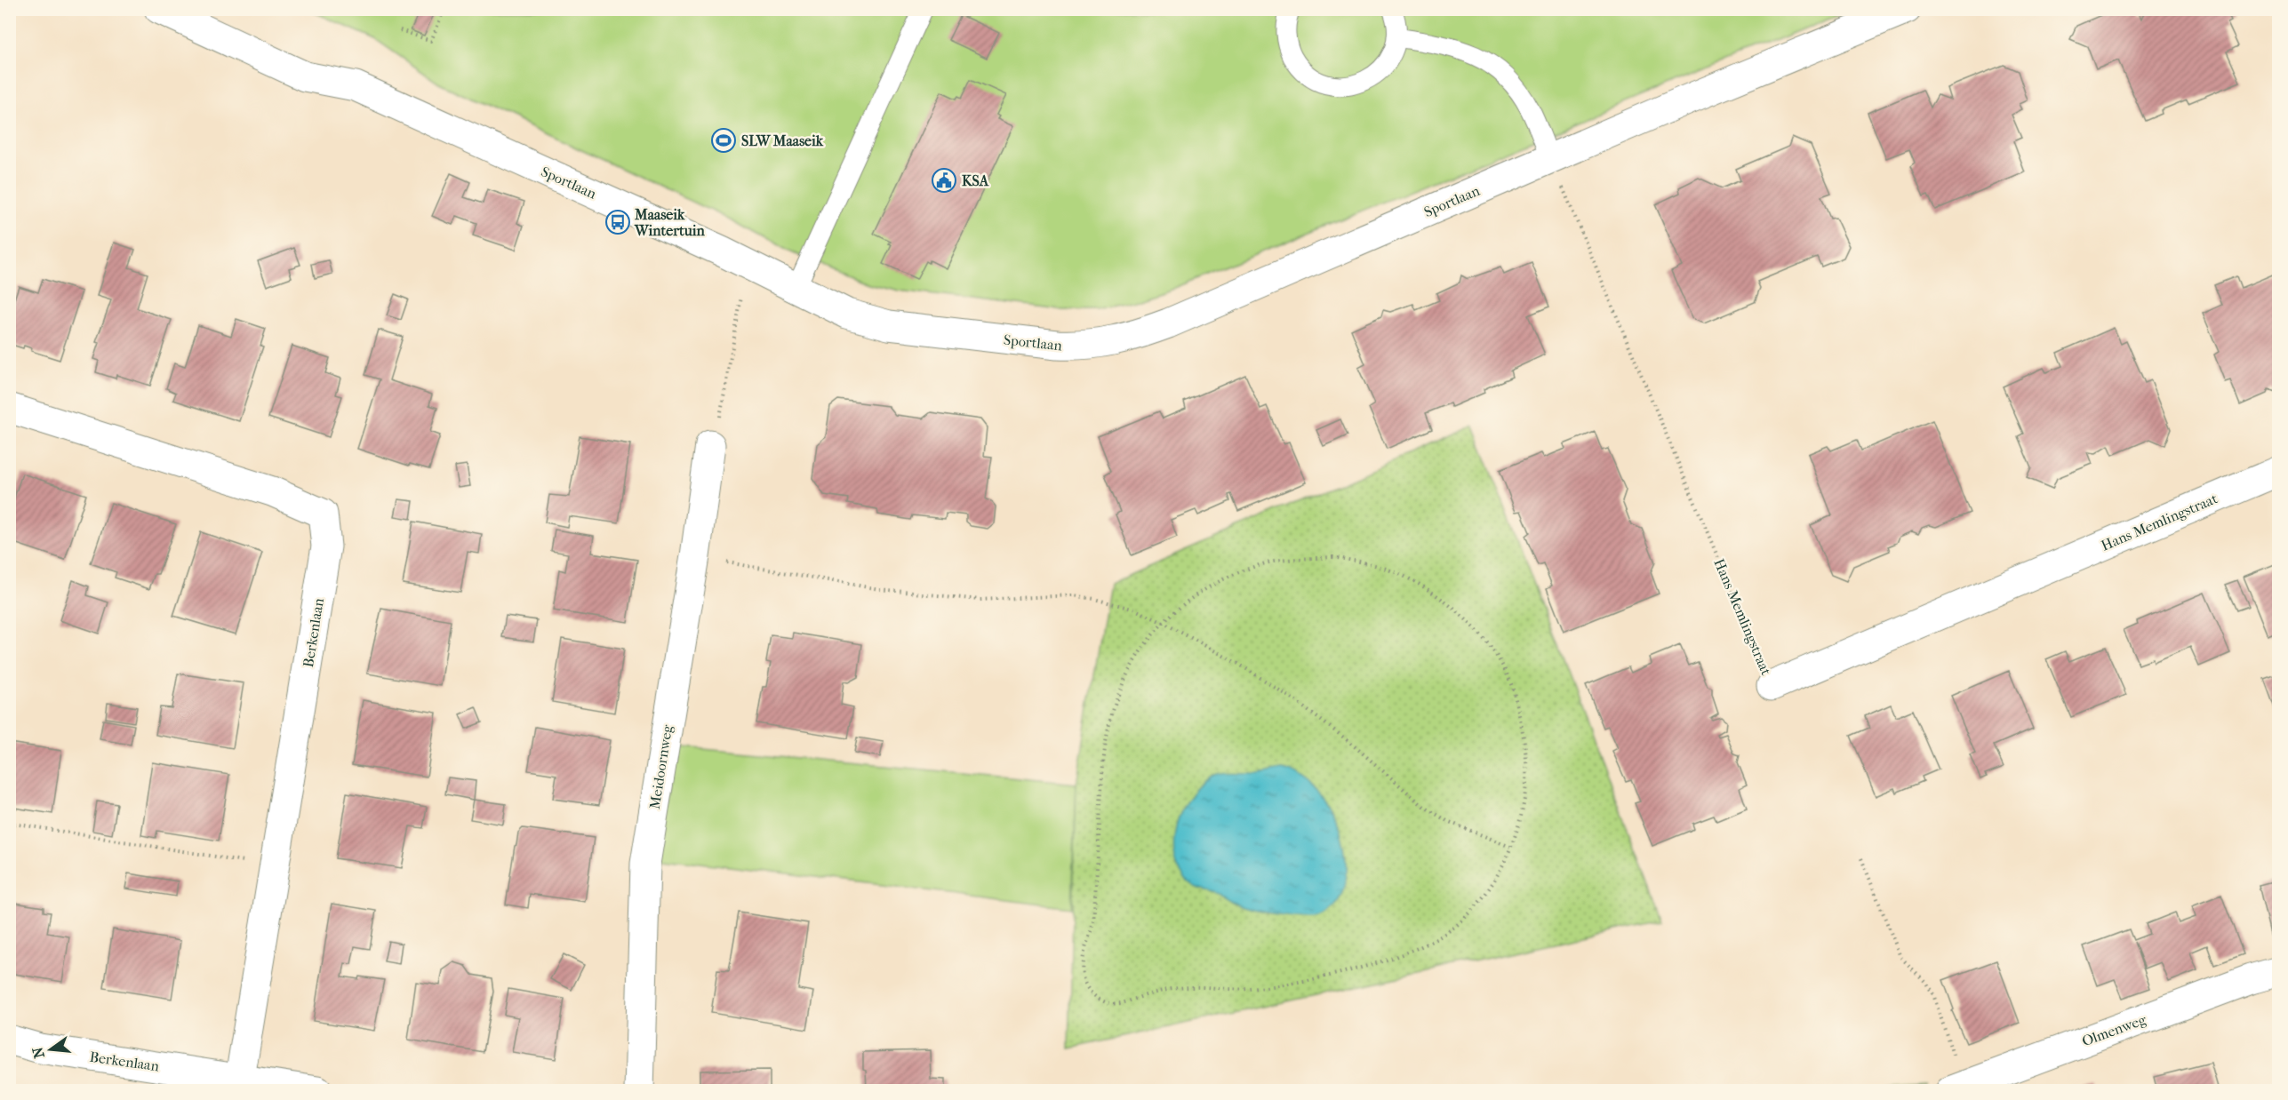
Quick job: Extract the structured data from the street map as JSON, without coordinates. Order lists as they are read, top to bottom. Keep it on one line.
{"streets":{"street":["Sportlaan","Hans Memlingstraat","Berkenlaan","Meidoornweg","Olmenweg"]},"crossings":[["Sportlaan","Hans Memlingstraat"]],"places":{"sports":["SLW Maaseik"],"public building":["KSA"],"bus stop":["Maaseik Wintertuin"]},"north":"left"}
